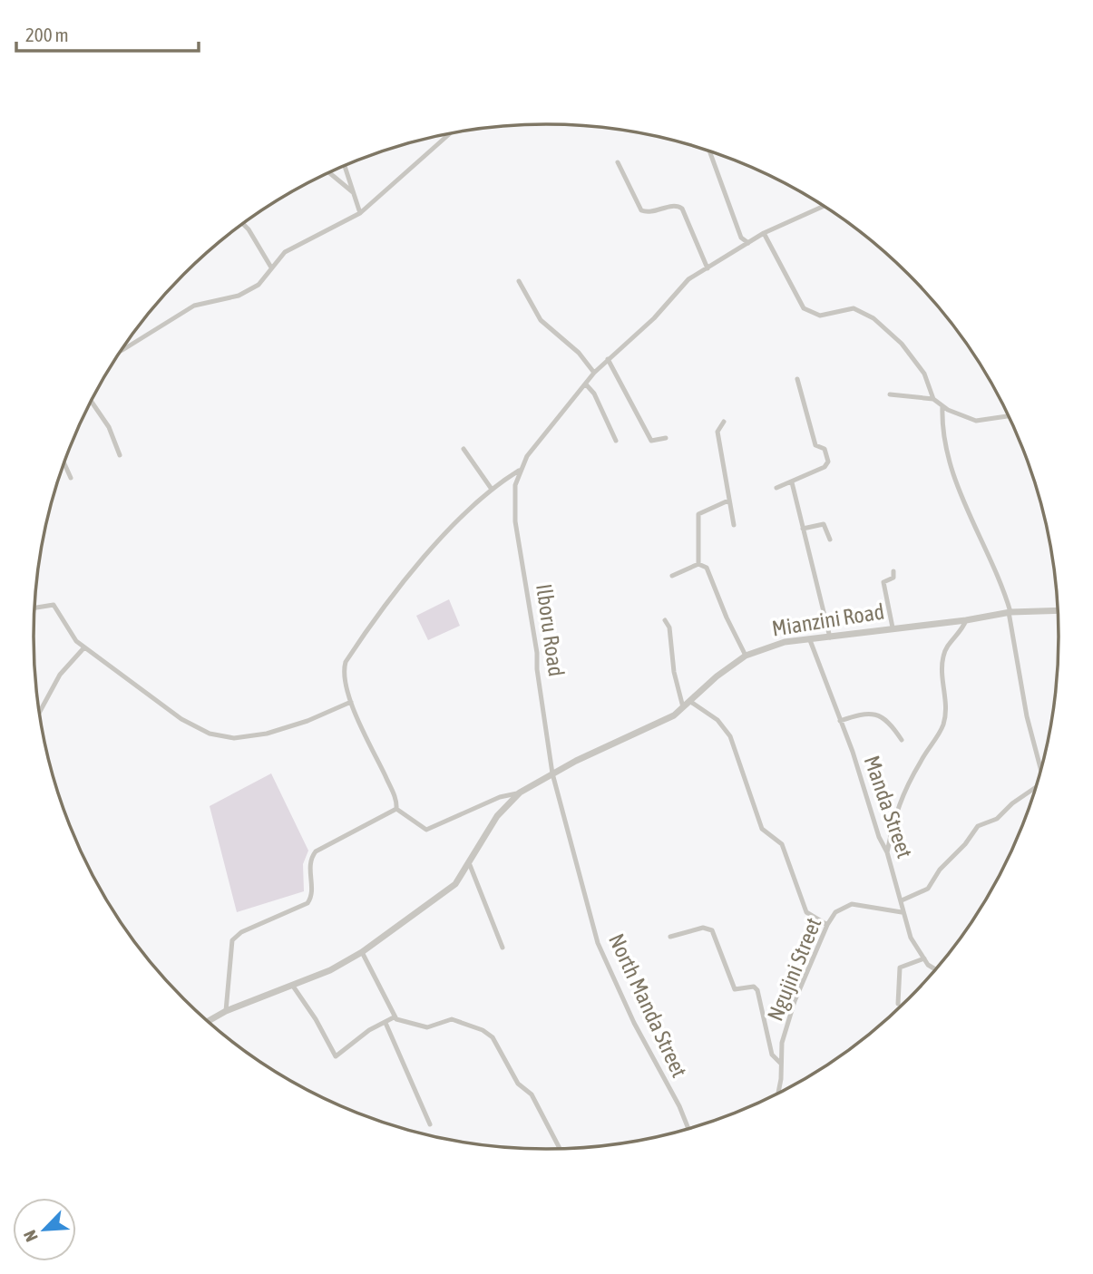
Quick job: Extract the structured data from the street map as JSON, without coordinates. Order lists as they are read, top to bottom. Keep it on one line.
{"streets":{"street":["Mianzini Road","Ilboru Road","Manda Street","Ngujini Street","North Manda Street"]},"crossings":[["Mianzini Road","Ilboru Road"],["Mianzini Road","Manda Street"],["Mianzini Road","North Manda Street"],["Ilboru Road","North Manda Street"],["Manda Street","Ngujini Street"]],"scale_bar":"200 m","north":"bottom left"}
